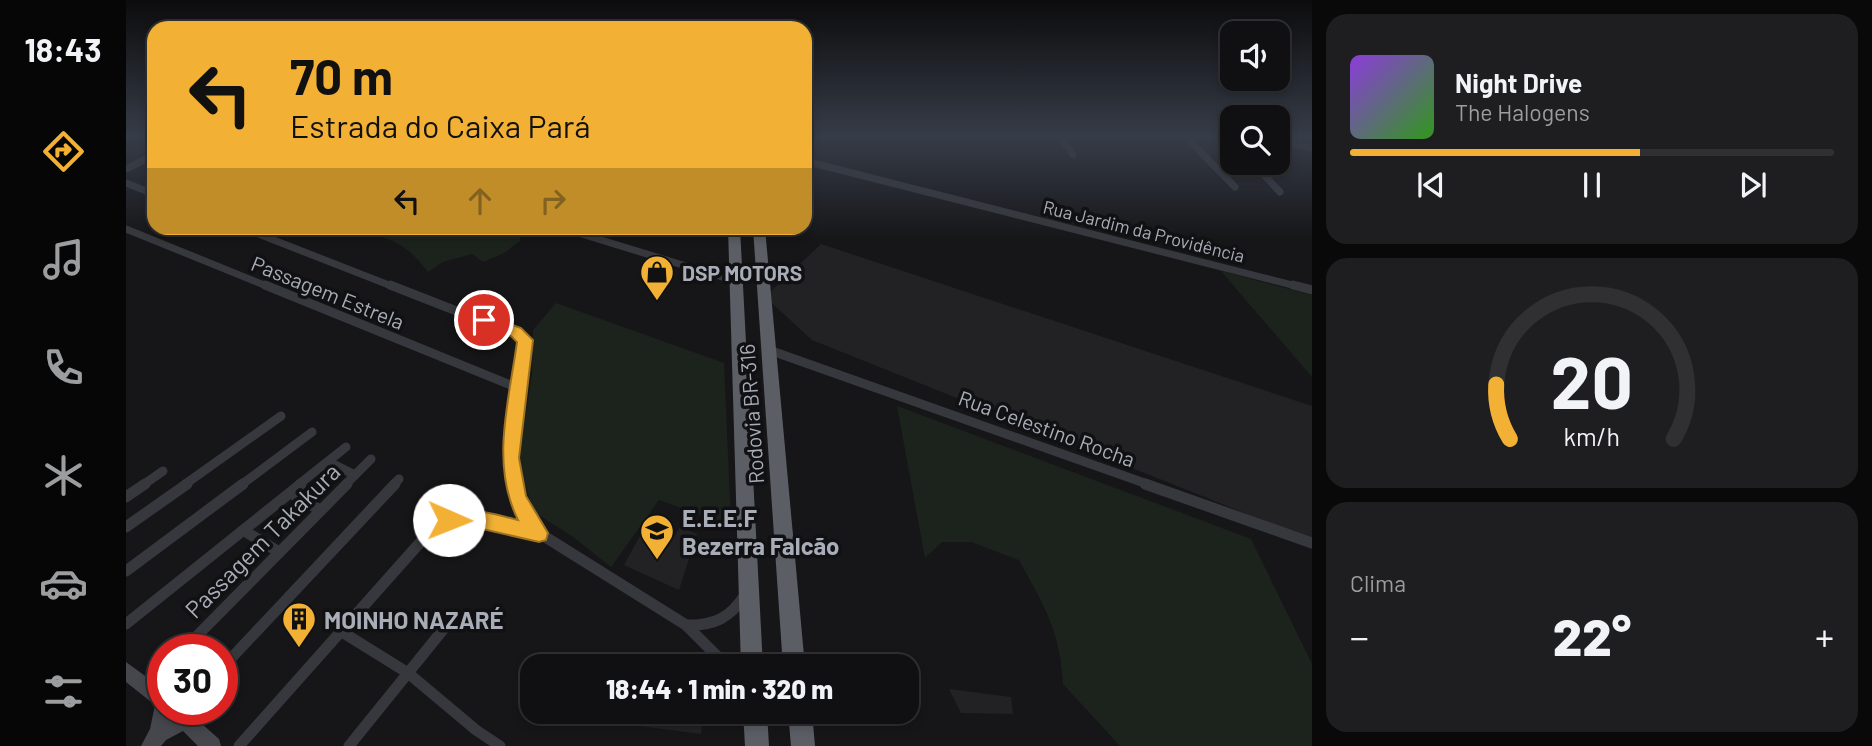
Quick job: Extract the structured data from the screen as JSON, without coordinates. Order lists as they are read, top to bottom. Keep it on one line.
{"streets":{"highway":["Rodovia BR-316"],"street":["Rua Jardim da Providência","Passagem Estrela","Rua Celestino Rocha","Passagem Takakura"]},"crossings":[["Rodovia BR-316","Rua Celestino Rocha"]],"places":{"shop":["DSP MOTORS"],"school or university":["E.E.E.F Bezerra Falcão"],"building":["MOINHO NAZARÉ"]},"page":{"tabs":"18:43","turn":["70 m","Estrada do Caixa Pará"],"song":["Night Drive","The Halogens"],"tile":"Clima","heat":["−","22°","+"],"limit":"30","trip":"18:44 · 1 min · 320 m","gauge":["20","km/h"]}}
